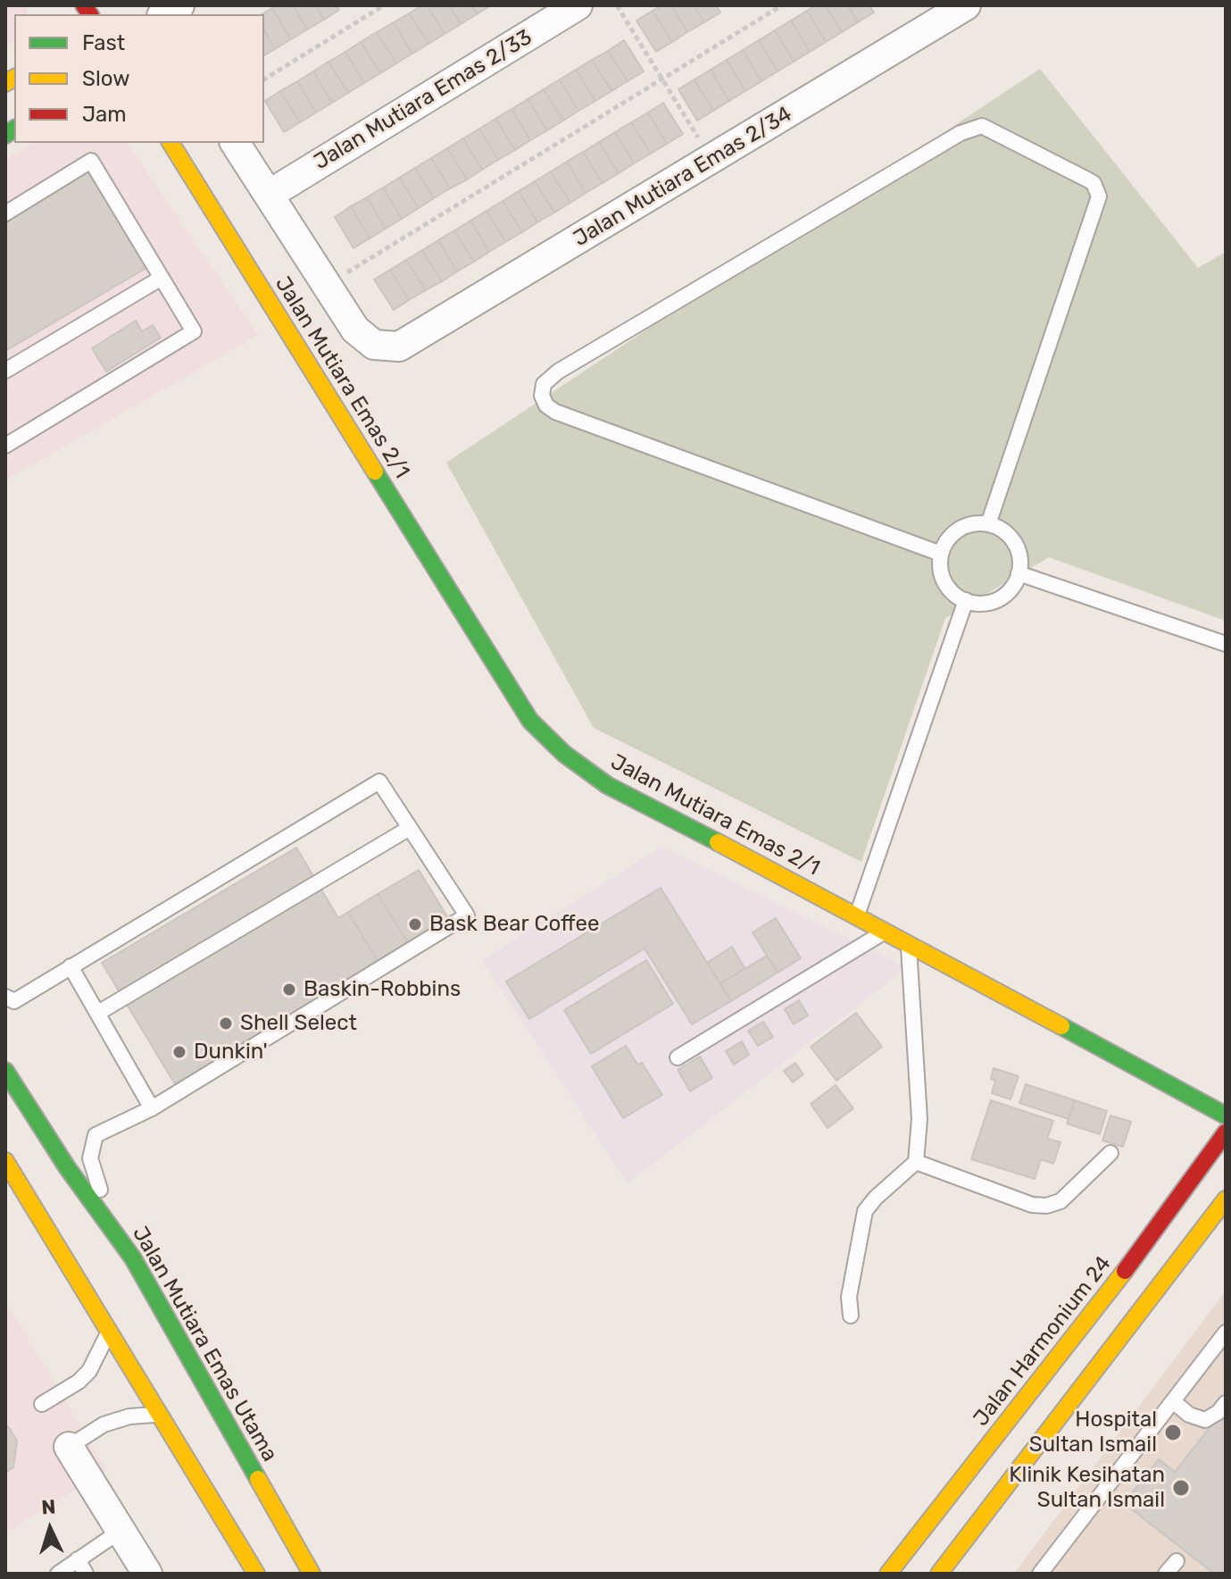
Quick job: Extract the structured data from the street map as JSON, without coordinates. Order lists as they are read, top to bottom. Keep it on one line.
{"streets":{"street":["Jalan Mutiara Emas 2/33","Jalan Mutiara Emas 2/34","Jalan Mutiara Emas 2/1","Jalan Harmonium 24","Jalan Mutiara Emas Utama"]},"places":["Bask Bear Coffee","Baskin-Robbins","Shell Select","Dunkin'","Hospital Sultan Ismail","Klinik Kesihatan Sultan Ismail"],"legend":["Fast","Slow","Jam"],"north":"top"}
